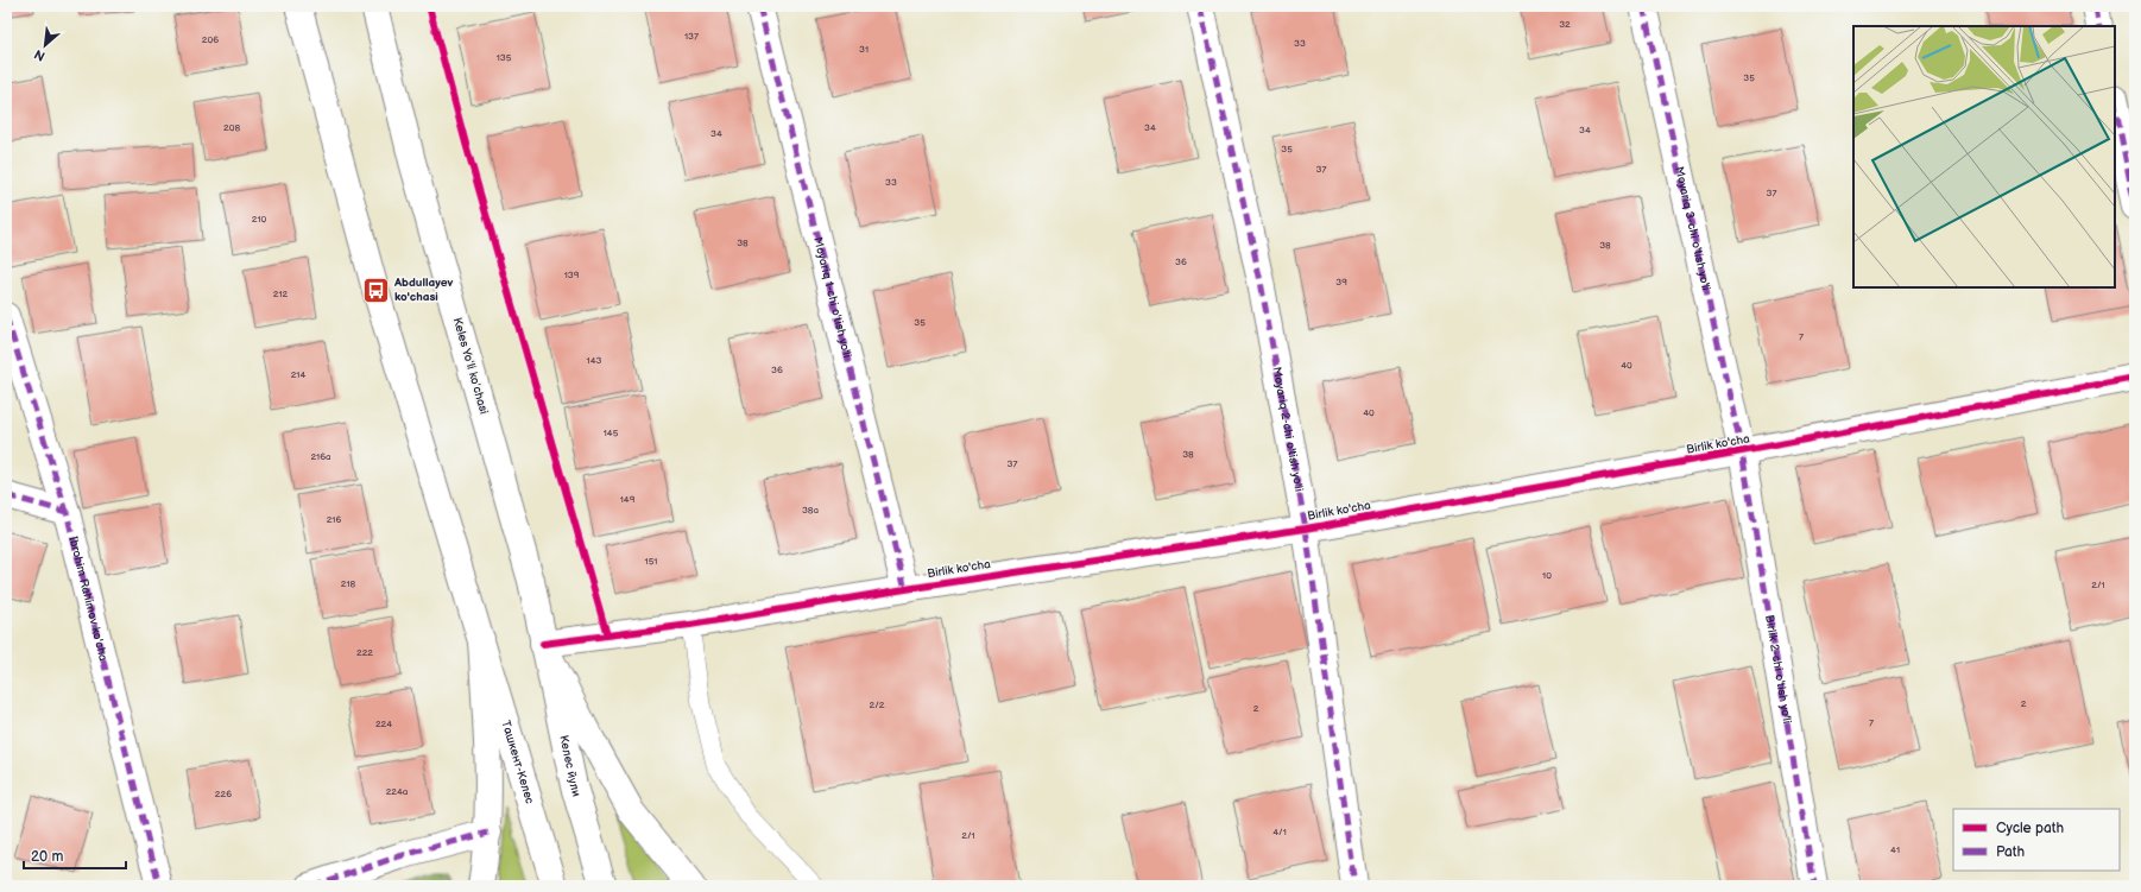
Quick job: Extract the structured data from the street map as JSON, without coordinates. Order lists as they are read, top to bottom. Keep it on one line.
{"streets":{"main road":["Moyariq 3-chi o'tish yo'li","Moyariq 1-chi o'tish yo'li","Keles Yoʻli koʻchasi","Moyariq 2-chi o'tish yo'li","Birlik ko'cha","Ibrohim Rahimov ko'cha","Birlik 2-chi o'tish yo'li","Ташкент-Келес","Келес йули"]},"crossings":[["Moyariq 3-chi o'tish yo'li","Birlik ko'cha"],["Moyariq 3-chi o'tish yo'li","Birlik 2-chi o'tish yo'li"],["Moyariq 1-chi o'tish yo'li","Birlik ko'cha"],["Keles Yoʻli koʻchasi","Birlik ko'cha"],["Keles Yoʻli koʻchasi","Келес йули"],["Moyariq 2-chi o'tish yo'li","Birlik ko'cha"],["Birlik ko'cha","Birlik 2-chi o'tish yo'li"],["Birlik ko'cha","Келес йули"]],"places":{"bus stop":["Abdullayev ko'chasi"]},"house_numbers":["32","137","206","33","31","135","35","208","34","34","34","35","37","33","37","210","38","38","36","139","39","212","35","7","143","40","36","214","40","145","38","216a","37","149","38a","216","151","10","218","2/1","222","2","2/2","2","7","224","224a","226","4/1","2/1","41"],"legend":["Cycle path","Path"],"scale_bar":"20 m","north":"bottom left"}
